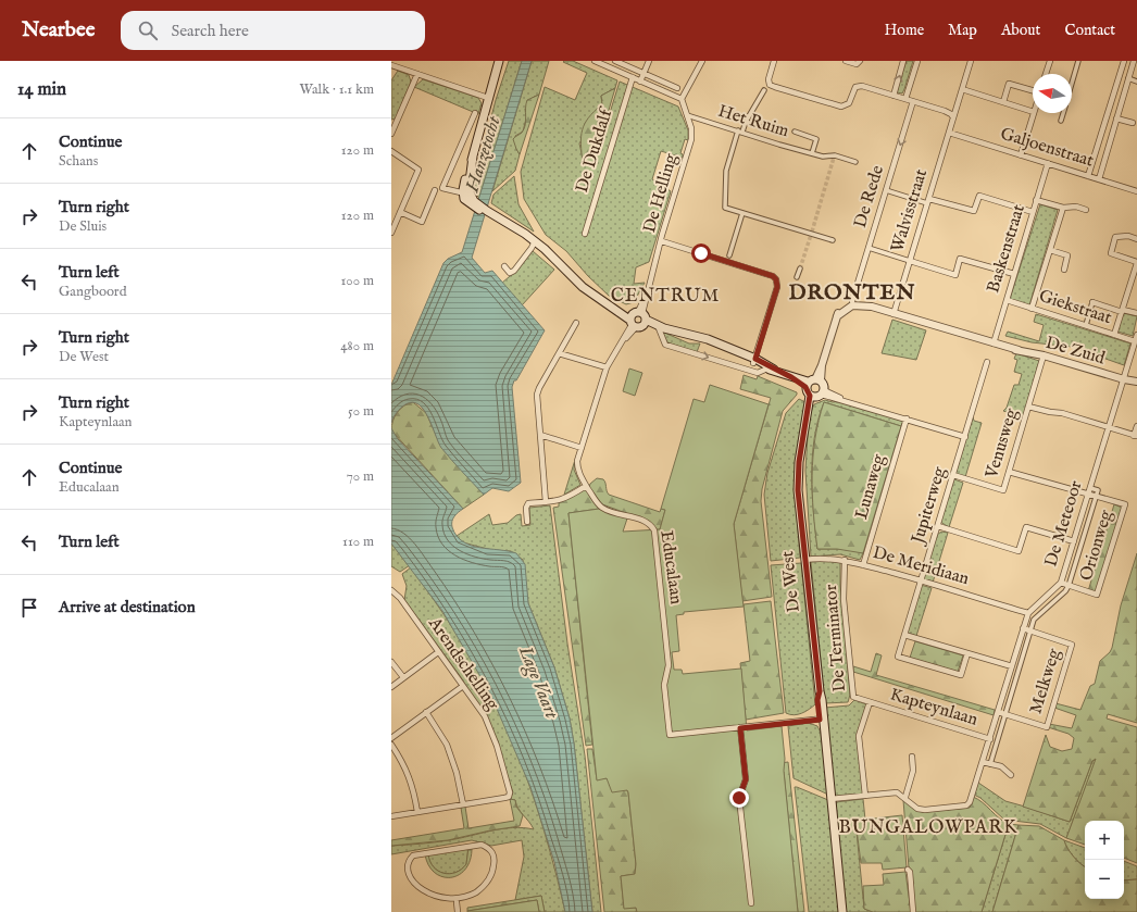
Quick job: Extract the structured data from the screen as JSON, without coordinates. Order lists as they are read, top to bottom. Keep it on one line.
{"streets":{"main road":["De West"],"street":["Het Ruim","Galjoenstraat","De Dukdalf","De Helling","De Rede","Walvisstraat","Baskenstraat","Giekstraat","De Zuid","Venusweg","Lunaweg","Jupiterweg","De Meteoor","Orionweg","De Meridiaan","Educalaan","De Terminator","Arendschelling","Melkweg","Kapteynlaan"]},"crossings":[["Het Ruim","De Helling"],["Galjoenstraat","Walvisstraat"],["Galjoenstraat","Baskenstraat"],["De Helling","Educalaan"],["De Rede","De Zuid"],["Walvisstraat","De Zuid"],["Baskenstraat","Giekstraat"],["Baskenstraat","De Zuid"],["Giekstraat","De Meteoor"],["De Zuid","Venusweg"],["De Zuid","De Meteoor"],["Venusweg","Jupiterweg"],["Venusweg","Orionweg"],["Lunaweg","De Meridiaan"],["Jupiterweg","De Meridiaan"],["De Meteoor","Orionweg"],["De Meteoor","De Meridiaan"],["De Meteoor","Melkweg"],["De Meteoor","Kapteynlaan"],["De Meridiaan","De West"],["De Meridiaan","De Terminator"],["Educalaan","De West"],["De Terminator","Kapteynlaan"]],"one_way":["De Rede"],"districts":["DRONTEN","CENTRUM","BUNGALOWPARK"],"water":["Hanzetocht","Lage Vaart"],"north":"left","page":{"header":"Nearbee","search":"Search here","nav":["Home","Map","About","Contact"],"heading":["14 min","Walk · 1.1 km"],"list":[["Continue","Schans","120 m"],["Turn right","De Sluis","120 m"],["Turn left","Gangboord","100 m"],["Turn right","De West","480 m"],["Turn right","Kapteynlaan","50 m"],["Continue","Educalaan","70 m"],["Turn left","110 m"],"Arrive at destination"],"map_buttons":["+","−"]}}
